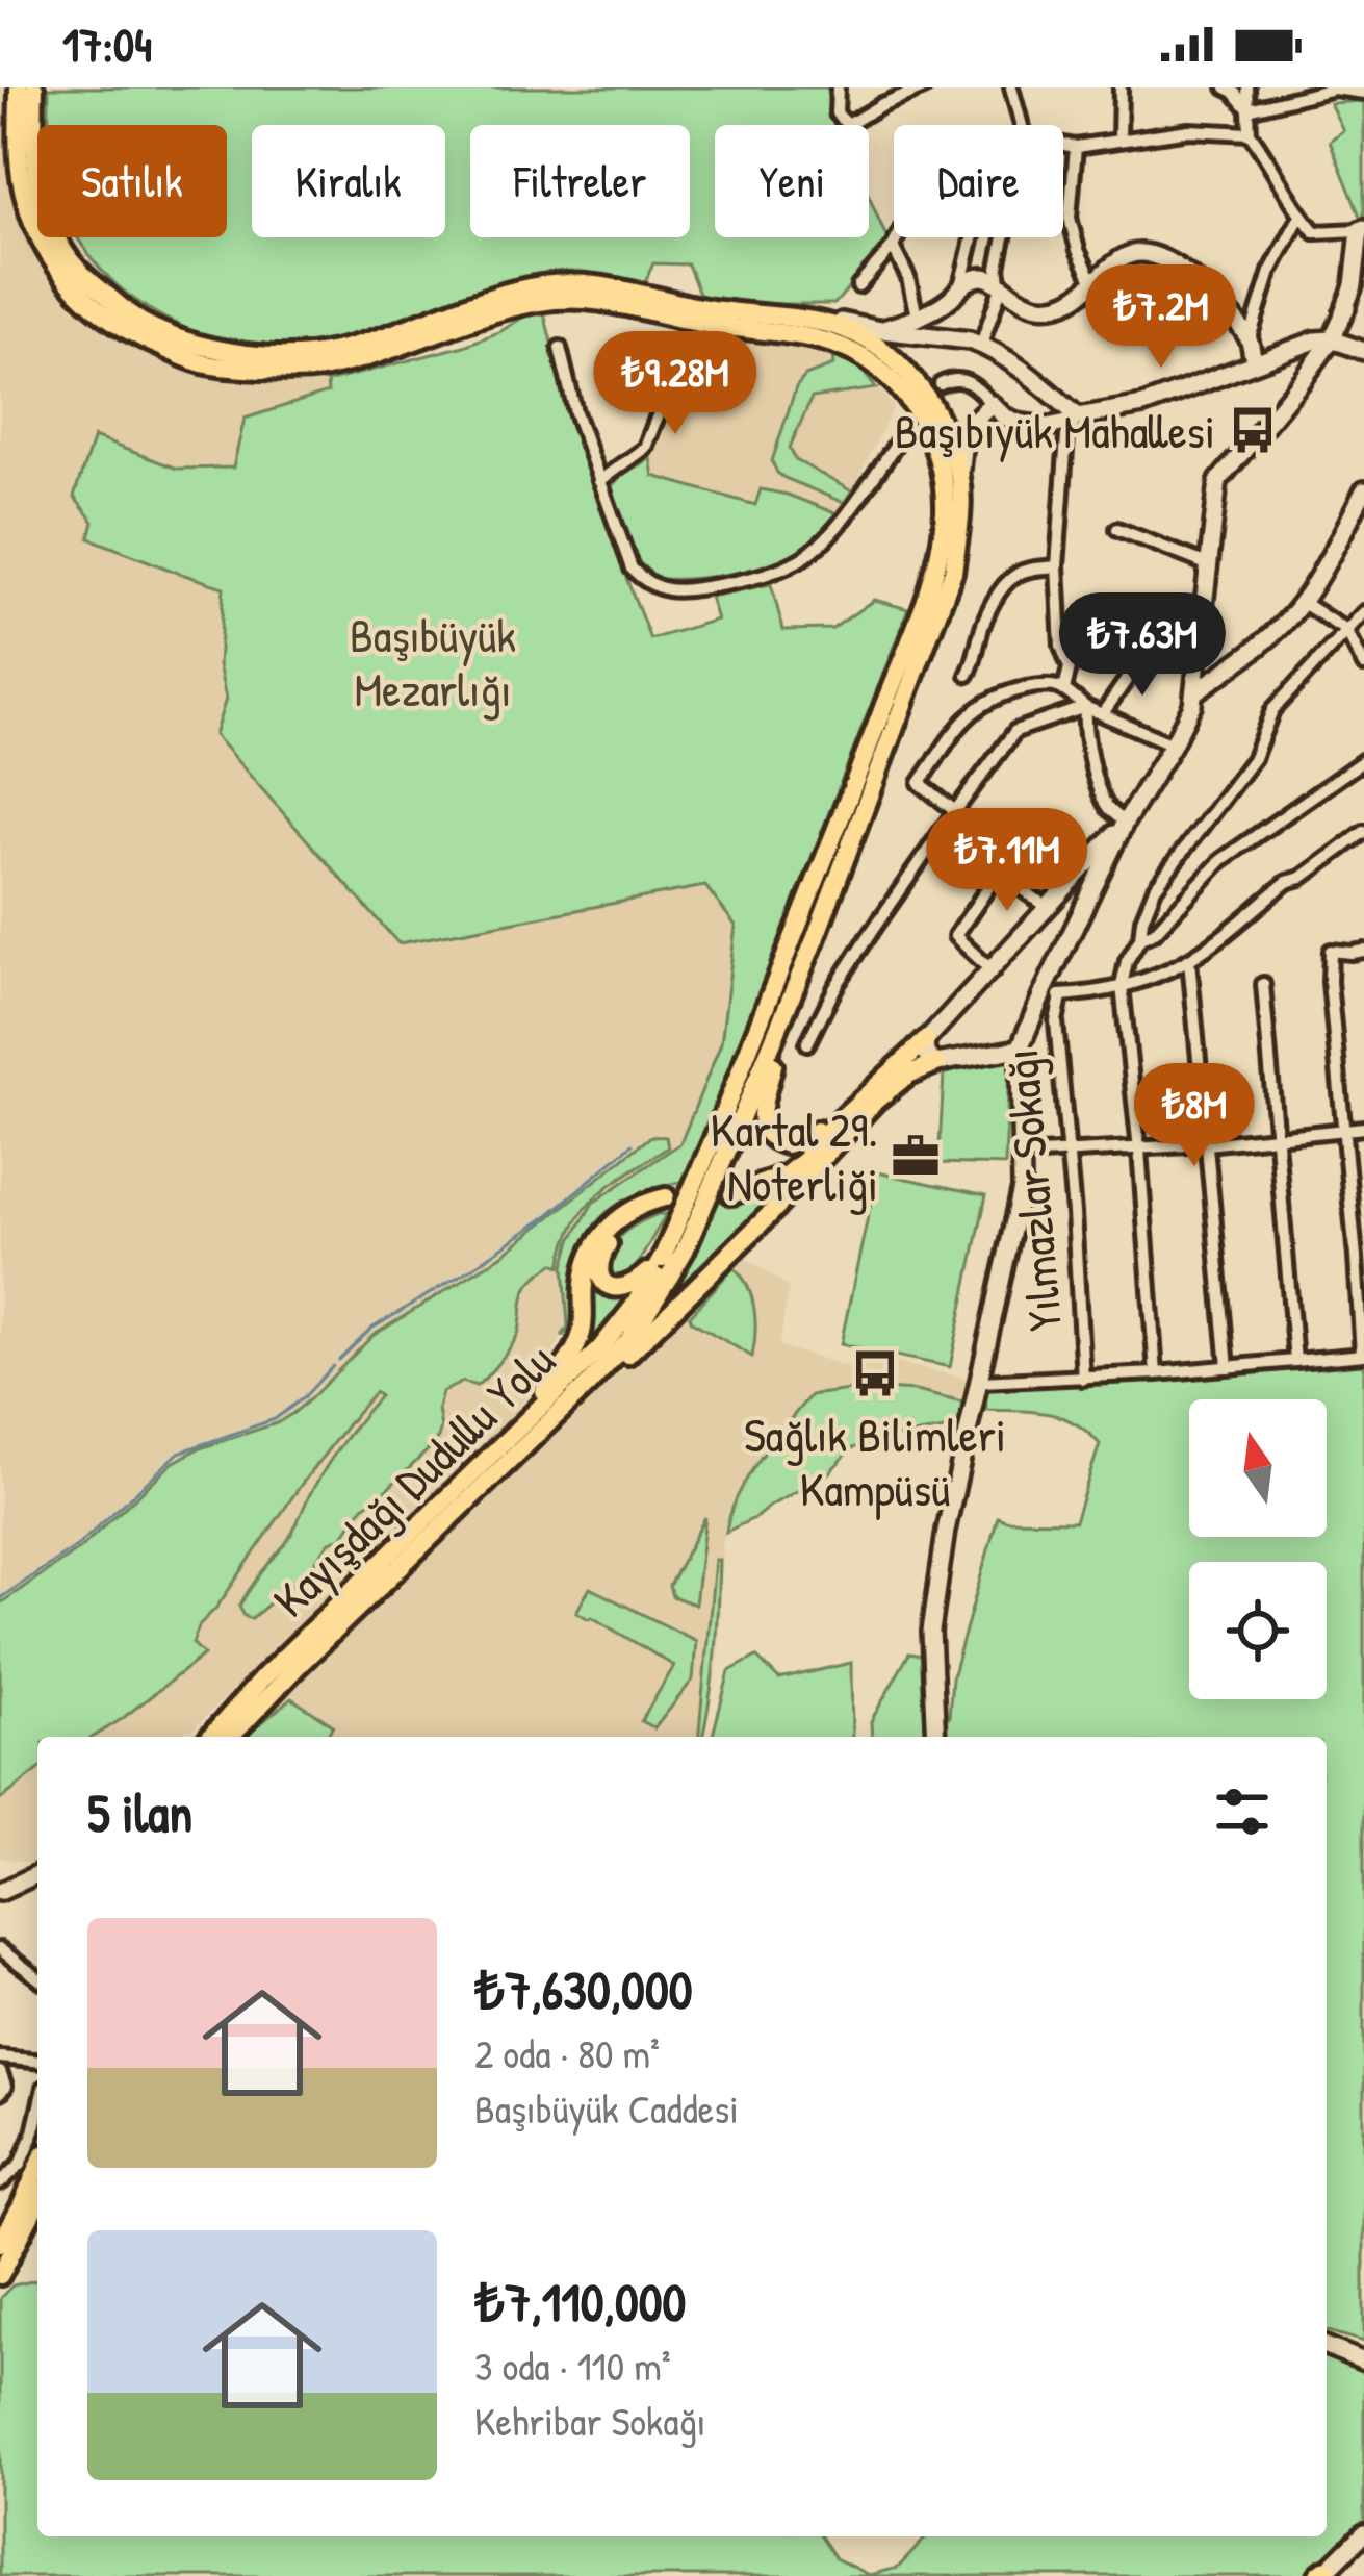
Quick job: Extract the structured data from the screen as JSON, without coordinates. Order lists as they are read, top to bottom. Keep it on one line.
{"streets":{"main road":["Kayışdağı Dudullu Yolu"],"street":["Yılmazlar Sokağı"]},"parks":["Başıbüyük Mezarlığı"],"places":{"bus stop":["Başıbıyük Mahallesi","Sağlık Bilimleri Kampüsü"],"office":["Kartal 29. Noterliği"]},"north":"top","page":{"status":"17:04","chip":["Satılık","Kiralık","Filtreler","Yeni","Daire"],"price":["₺7.2M","₺9.28M","₺7.63M","₺7.11M","₺8M"],"heading":"5 ilan","list":[{"name":"₺7,630,000","note":"2 oda · 80 m² · Başıbüyük Caddesi"},{"name":"₺7,110,000","note":"3 oda · 110 m² · Kehribar Sokağı"}]}}
